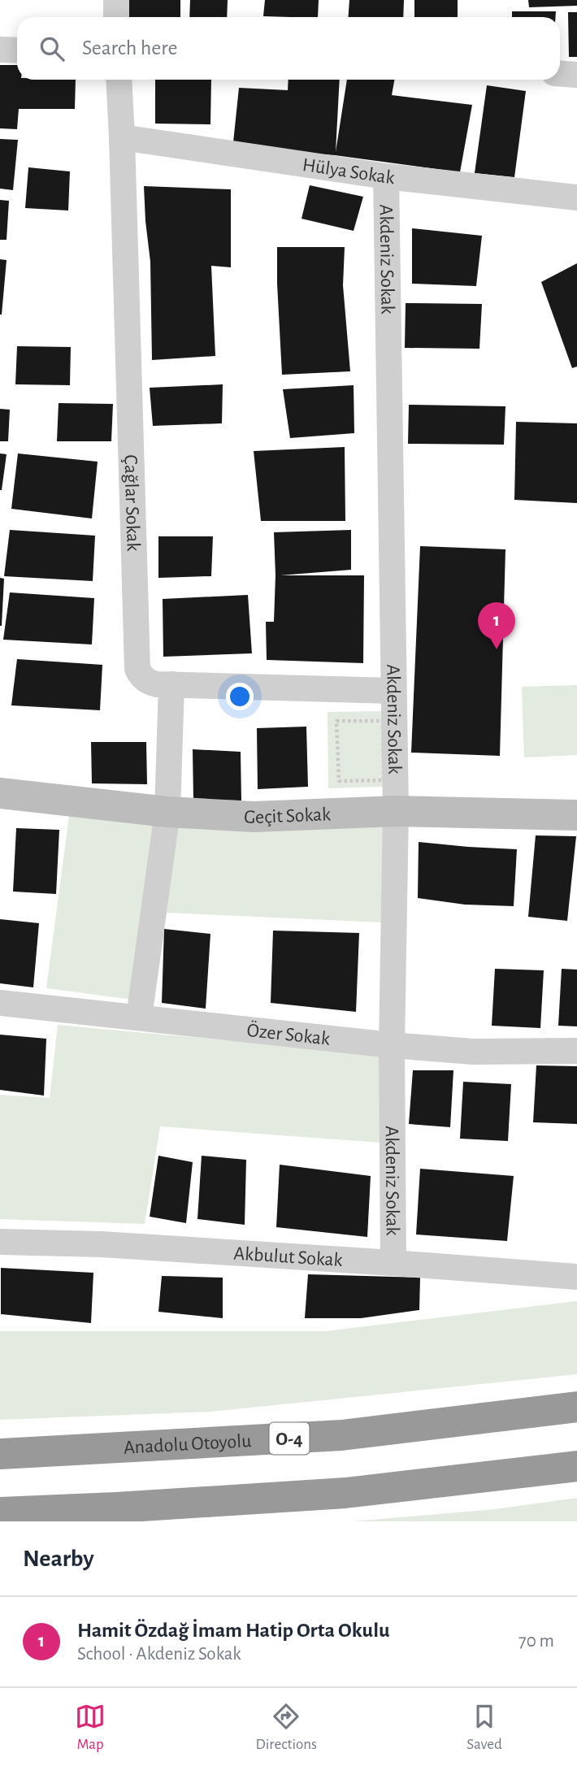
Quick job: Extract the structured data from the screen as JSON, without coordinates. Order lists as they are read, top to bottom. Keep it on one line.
{"streets":{"highway":["O-4","Anadolu Otoyolu"],"street":["Hülya Sokak","Akdeniz Sokak","Çağlar Sokak","Geçit Sokak","Özer Sokak","Akbulut Sokak"]},"crossings":[["Hülya Sokak","Akdeniz Sokak"],["Hülya Sokak","Çağlar Sokak"],["Akdeniz Sokak","Çağlar Sokak"],["Akdeniz Sokak","Geçit Sokak"],["Akdeniz Sokak","Özer Sokak"],["Akdeniz Sokak","Akbulut Sokak"]],"page":{"search":"Search here","pins":"1","heading":"Nearby","list":[{"mark":"1","name":"Hamit Özdağ İmam Hatip Orta Okulu","note":"School · Akdeniz Sokak","value":"70 m"}],"nav":["Map","Directions","Saved"]}}
